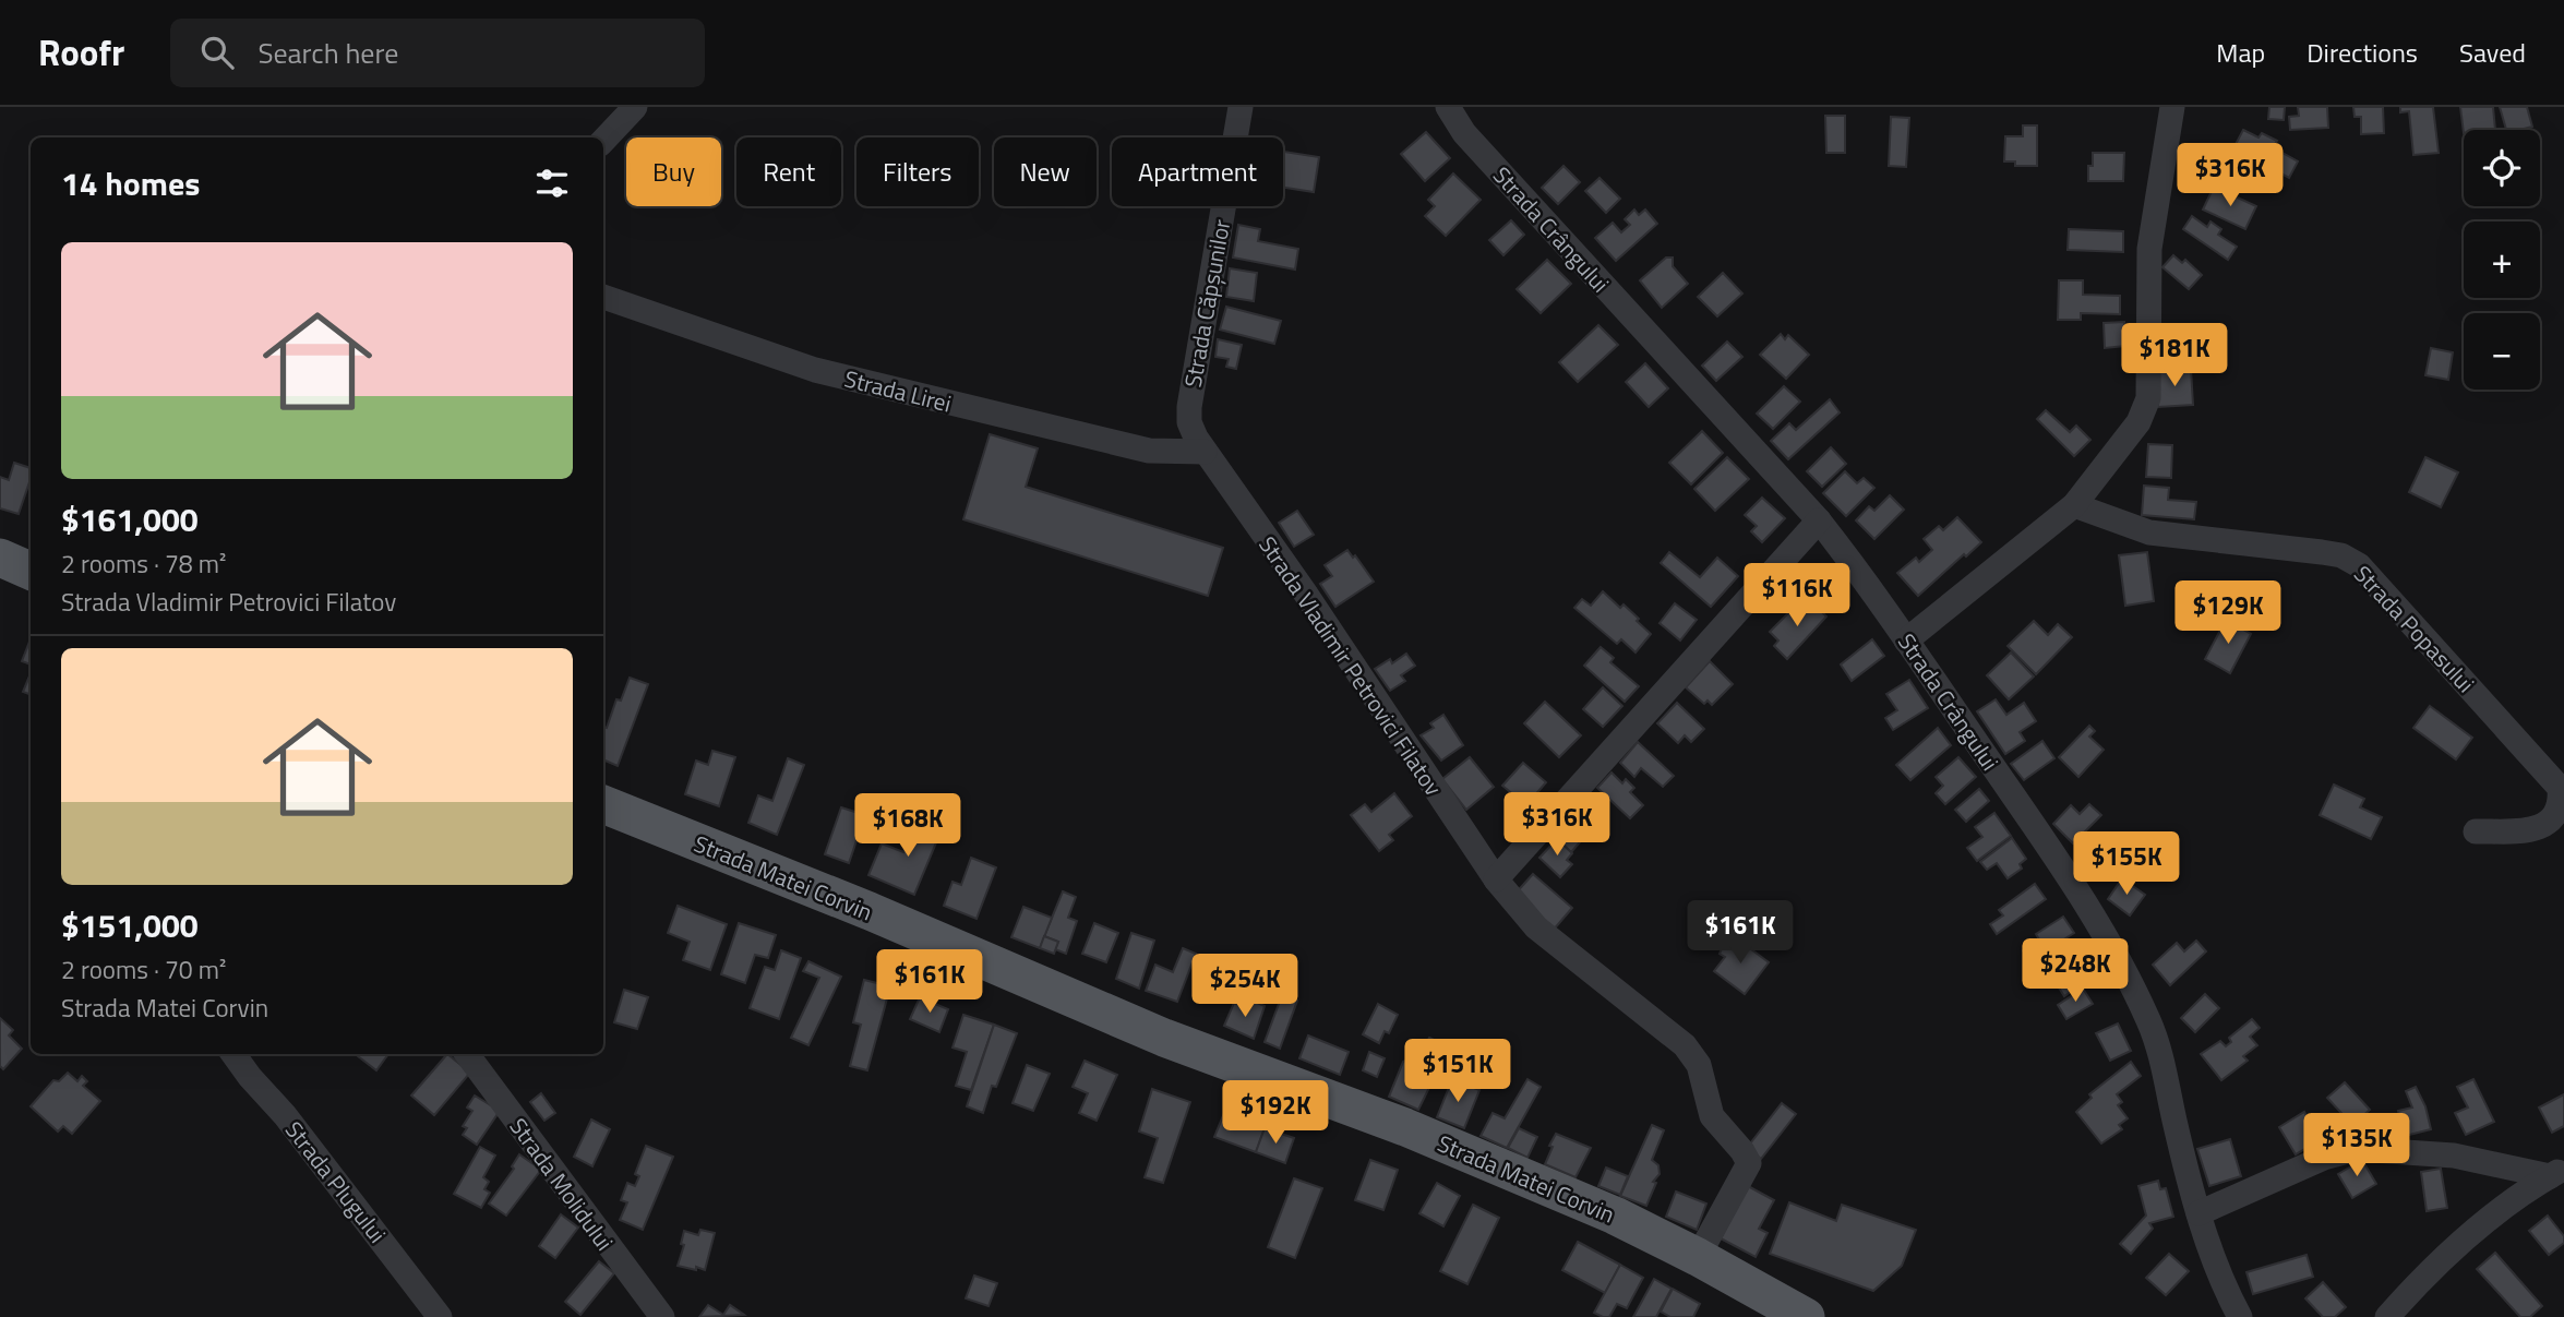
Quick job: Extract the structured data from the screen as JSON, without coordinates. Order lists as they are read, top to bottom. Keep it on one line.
{"streets":{"main road":["Strada Matei Corvin"],"street":["Strada Crângului","Strada Căpșunilor","Strada Lirei","Strada Popasului","Strada Vladimir Petrovici Filatov","Strada Plugului","Strada Molidului"]},"crossings":[["Strada Căpșunilor","Strada Lirei"],["Strada Căpșunilor","Strada Vladimir Petrovici Filatov"],["Strada Lirei","Strada Vladimir Petrovici Filatov"],["Strada Vladimir Petrovici Filatov","Strada Matei Corvin"]],"page":{"header":"Roofr","search":"Search here","nav":["Map","Directions","Saved"],"map_buttons":["+","−"],"chip":["Buy","Rent","Filters","New","Apartment"],"heading":"14 homes","price":["$316K","$181K","$116K","$129K","$316K","$168K","$155K","$161K","$248K","$161K","$254K","$151K","$192K","$135K"],"list":[{"name":"$161,000","note":"2 rooms · 78 m² · Strada Vladimir Petrovici Filatov"},{"name":"$151,000","note":"2 rooms · 70 m² · Strada Matei Corvin"}]}}
